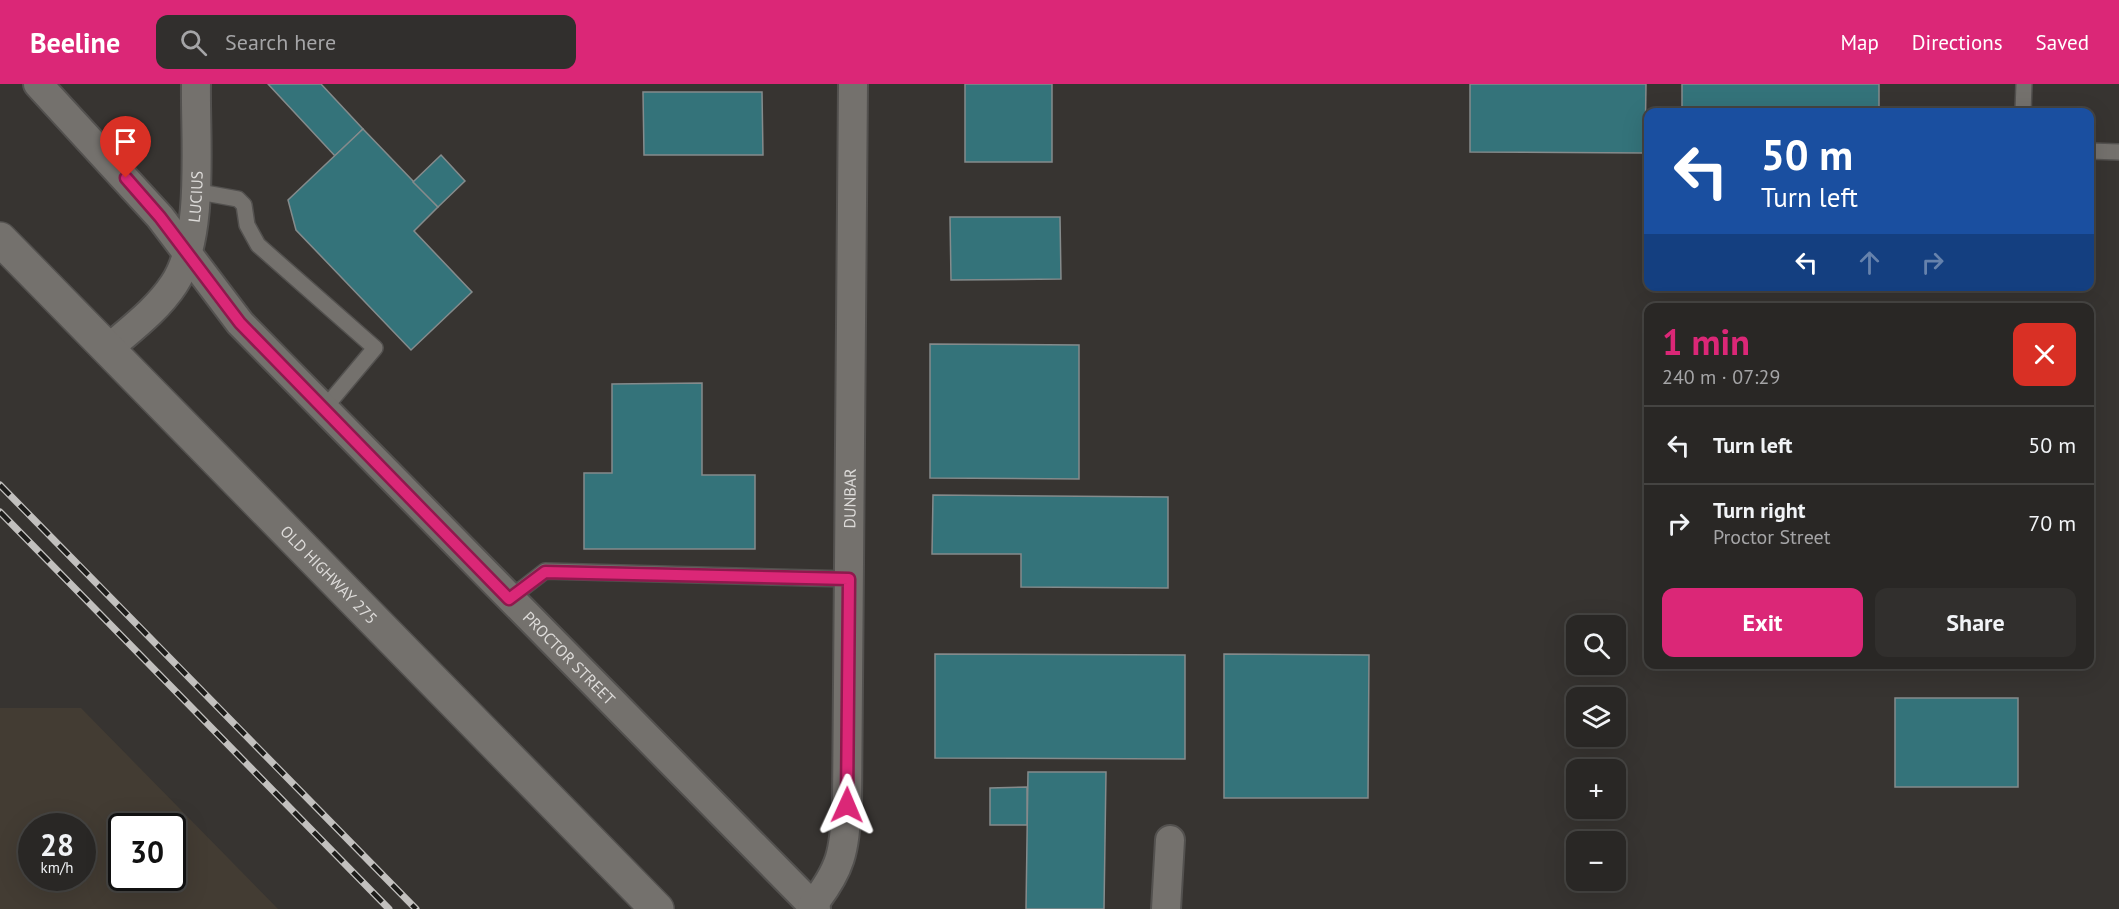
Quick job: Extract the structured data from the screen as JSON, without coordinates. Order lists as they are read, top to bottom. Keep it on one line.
{"streets":{"main road":["OLD HIGHWAY 275"],"street":["LUCIUS","DUNBAR","PROCTOR STREET"]},"crossings":[["LUCIUS","OLD HIGHWAY 275"],["LUCIUS","PROCTOR STREET"],["DUNBAR","PROCTOR STREET"]],"page":{"header":"Beeline","search":"Search here","nav":["Map","Directions","Saved"],"turn":["50 m","Turn left"],"heading":["1 min","240 m · 07:29"],"list":[{"name":"Turn left","value":"50 m"},{"name":"Turn right","note":"Proctor Street","value":"70 m"}],"buttons":["Exit","Share"],"map_buttons":["+","−"],"speed":"28 km/h","limit":"30"}}
